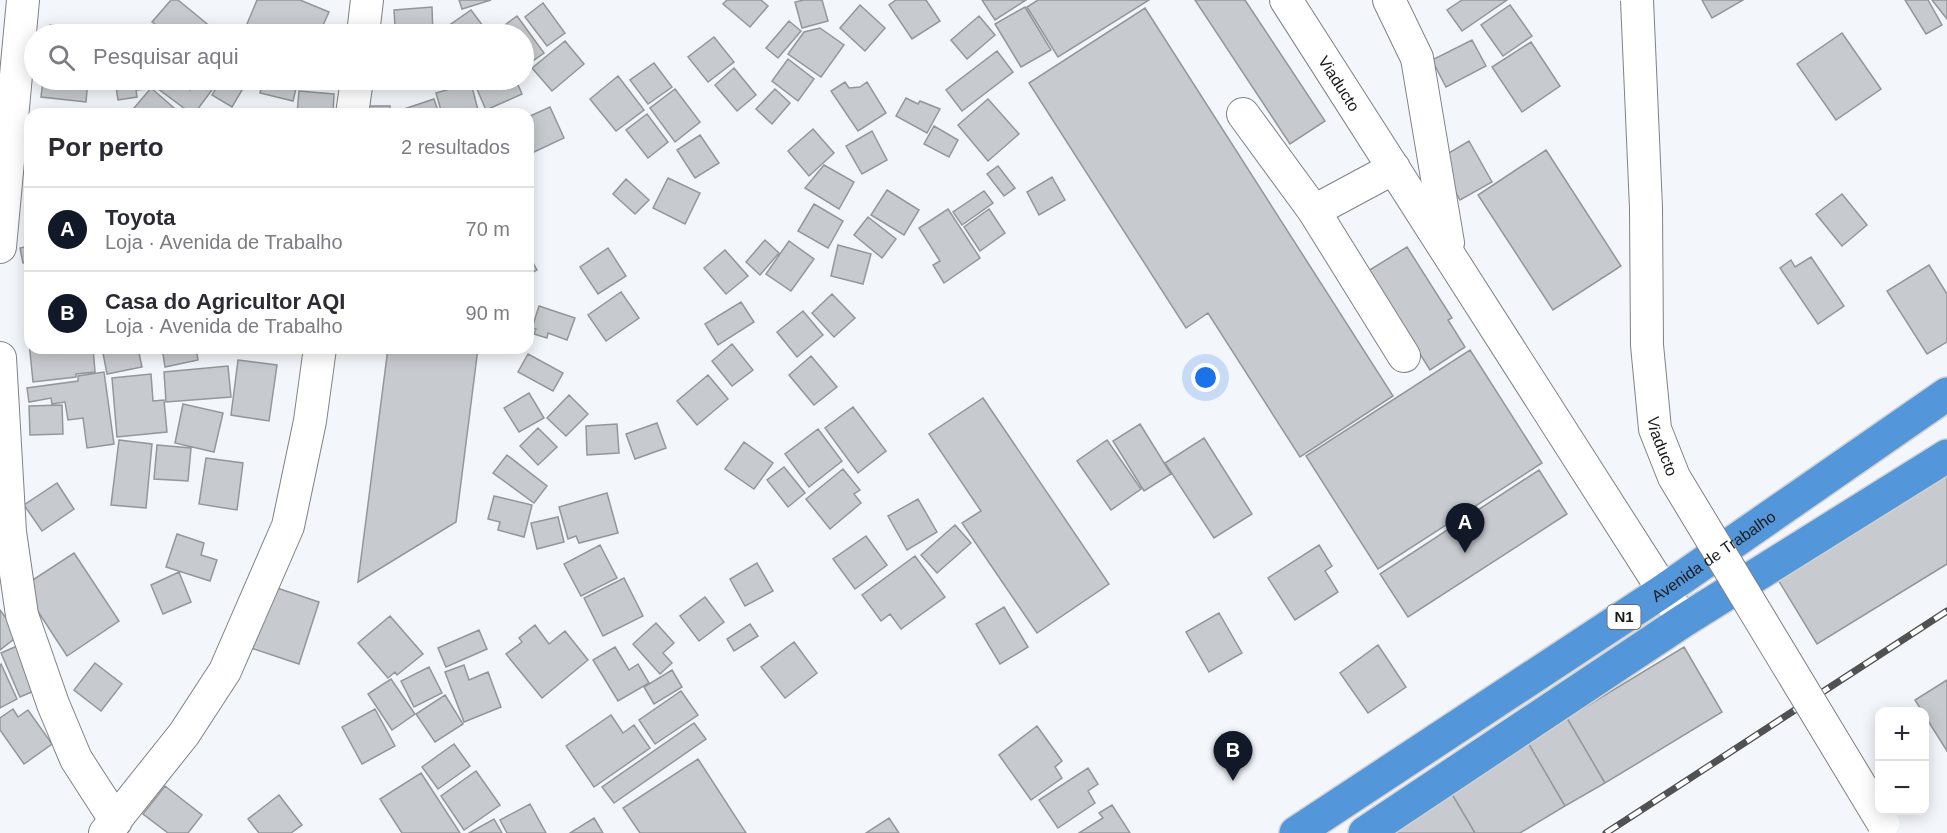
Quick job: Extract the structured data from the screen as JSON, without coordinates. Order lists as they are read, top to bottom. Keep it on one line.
{"streets":{"highway":["Avenida de Trabalho","N1"],"street":["Viaducto"]},"crossings":[["Viaducto","Avenida de Trabalho"],["Viaducto","N1"]],"page":{"search":"Pesquisar aqui","heading":["Por perto","2 resultados"],"list":[{"mark":"A","name":"Toyota","note":"Loja · Avenida de Trabalho","value":"70 m"},{"mark":"B","name":"Casa do Agricultor AQI","note":"Loja · Avenida de Trabalho","value":"90 m"}],"pins":["A","B"],"map_buttons":["+","−"]}}
